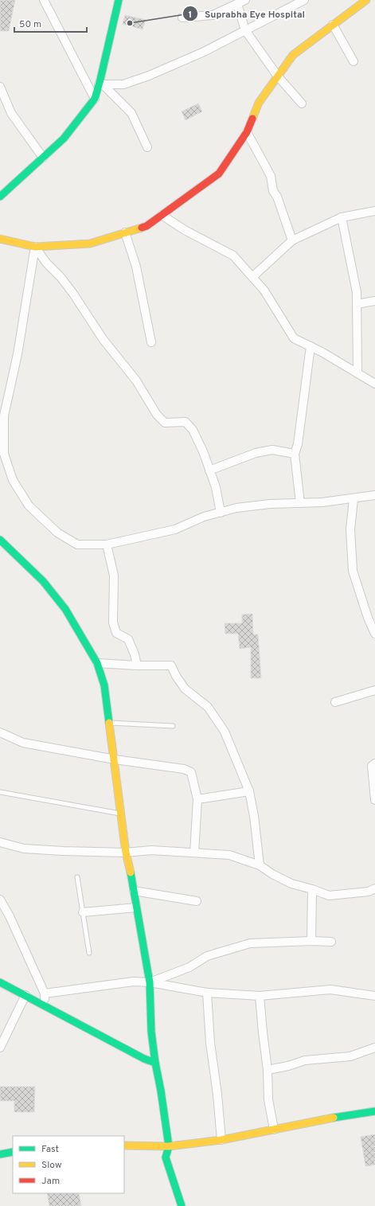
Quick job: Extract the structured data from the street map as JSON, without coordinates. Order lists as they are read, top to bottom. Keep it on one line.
{"places":["Suprabha Eye Hospital"],"legend":["Fast","Slow","Jam"],"scale_bar":"50 m"}
